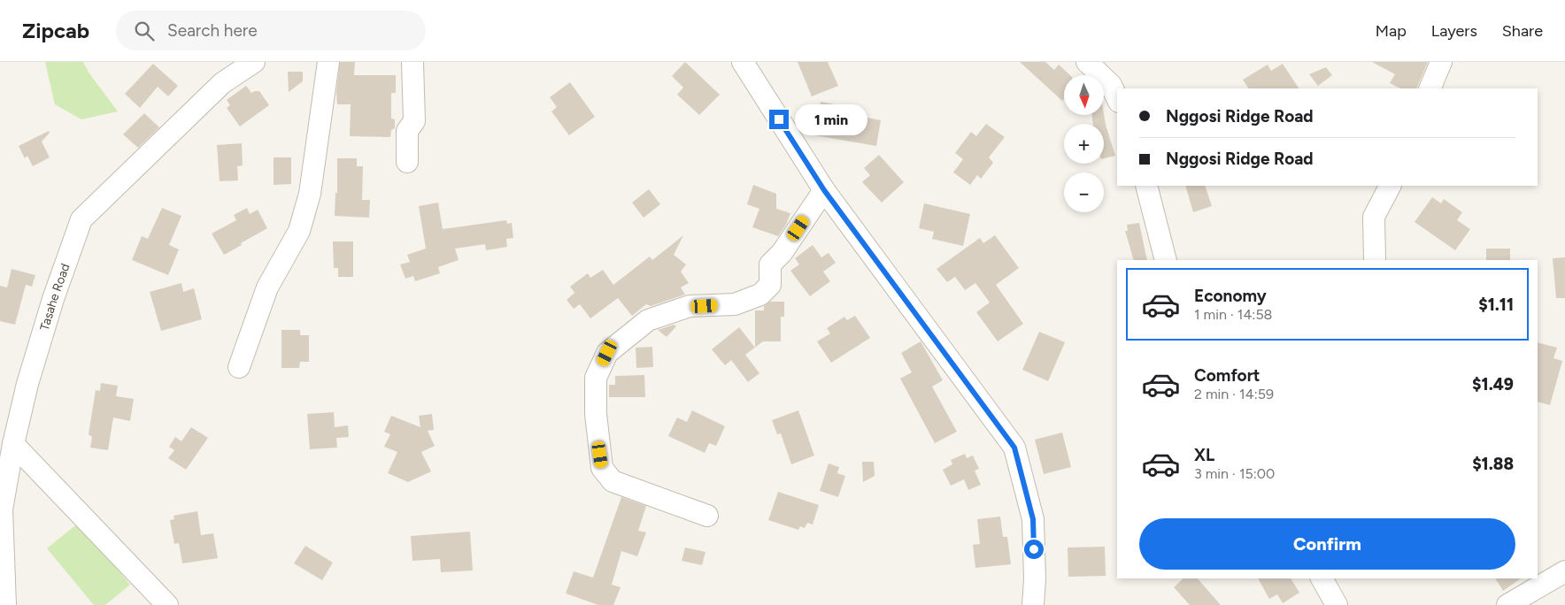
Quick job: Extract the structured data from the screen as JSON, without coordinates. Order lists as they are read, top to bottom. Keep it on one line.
{"streets":{"street":["Tasahe Road"]},"north":"bottom","page":{"header":"Zipcab","search":"Search here","nav":["Map","Layers","Share"],"map_buttons":["+","−"],"banner":["Nggosi Ridge Road","Nggosi Ridge Road"],"bubble":"1 min","list":[{"name":"Economy","note":"1 min · 14:58","value":"$1.11"},{"name":"Comfort","note":"2 min · 14:59","value":"$1.49"},{"name":"XL","note":"3 min · 15:00","value":"$1.88"}],"buttons":"Confirm"}}
